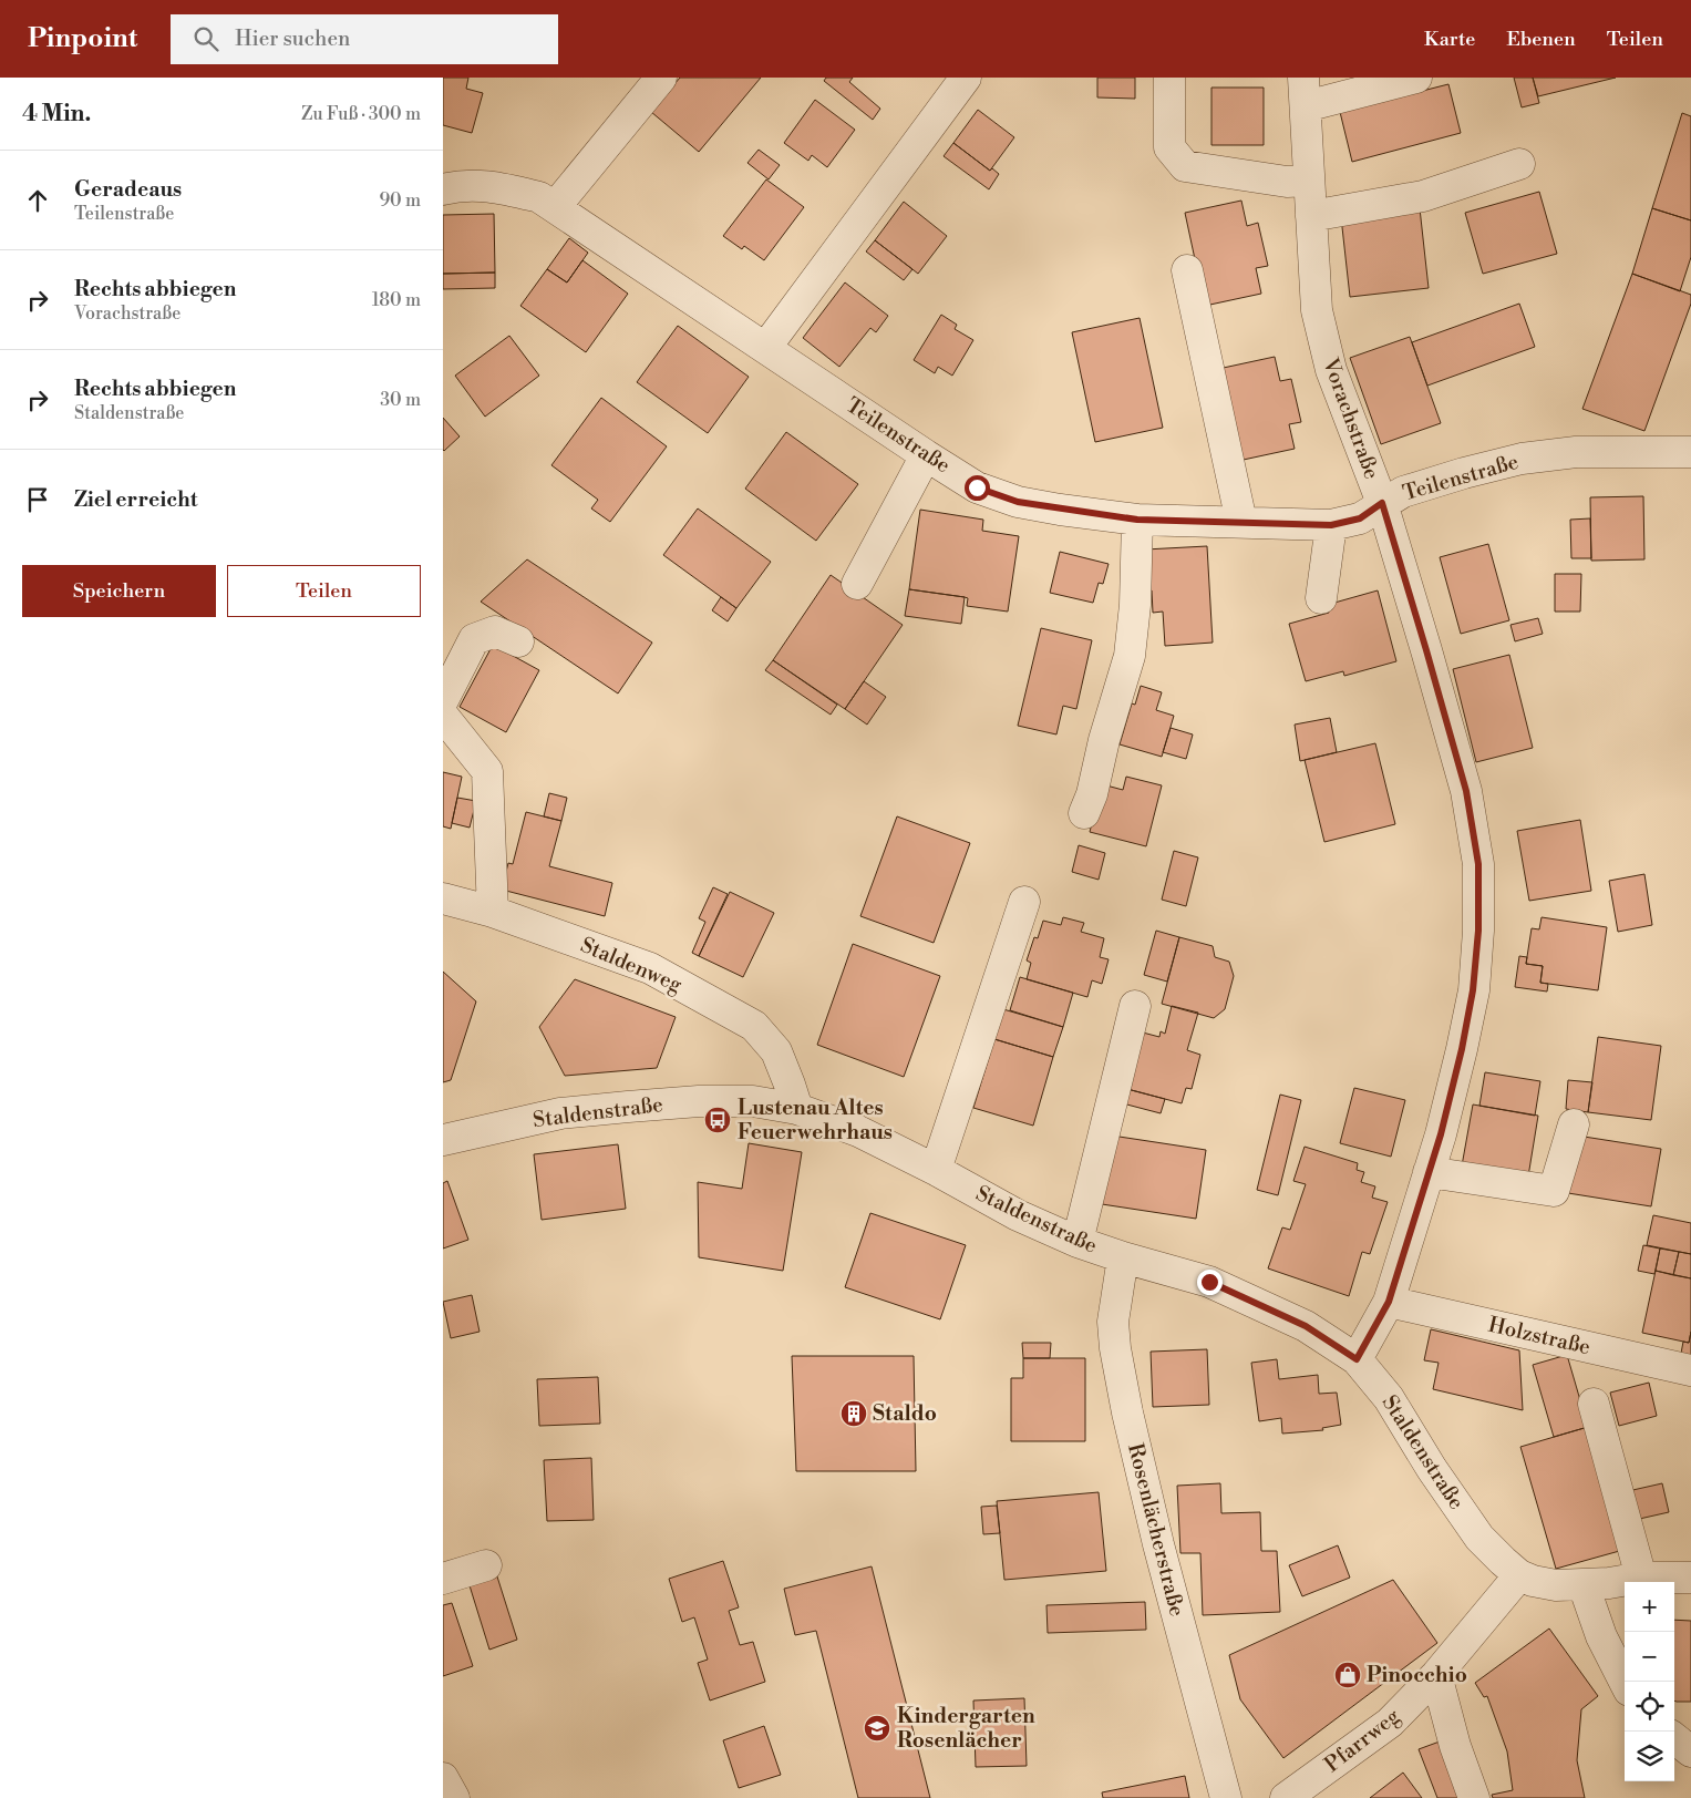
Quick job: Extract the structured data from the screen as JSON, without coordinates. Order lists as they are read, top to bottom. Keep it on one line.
{"streets":{"street":["Vorachstraße","Teilenstraße","Staldenweg","Staldenstraße","Holzstraße","Rosenlächerstraße","Pfarrweg"]},"crossings":[["Vorachstraße","Teilenstraße"],["Vorachstraße","Staldenstraße"],["Vorachstraße","Holzstraße"],["Staldenweg","Staldenstraße"],["Staldenstraße","Rosenlächerstraße"],["Staldenstraße","Pfarrweg"]],"places":{"bus stop":["Lustenau Altes Feuerwehrhaus"],"building":["Staldo"],"shop":["Pinocchio"],"school or university":["Kindergarten Rosenlächer"]},"page":{"header":"Pinpoint","search":"Hier suchen","nav":["Karte","Ebenen","Teilen"],"heading":["4 Min.","Zu Fuß · 300 m"],"list":[["Geradeaus","Teilenstraße","90 m"],["Rechts abbiegen","Vorachstraße","180 m"],["Rechts abbiegen","Staldenstraße","30 m"],"Ziel erreicht"],"buttons":["Speichern","Teilen"],"map_buttons":["+","−"]}}
